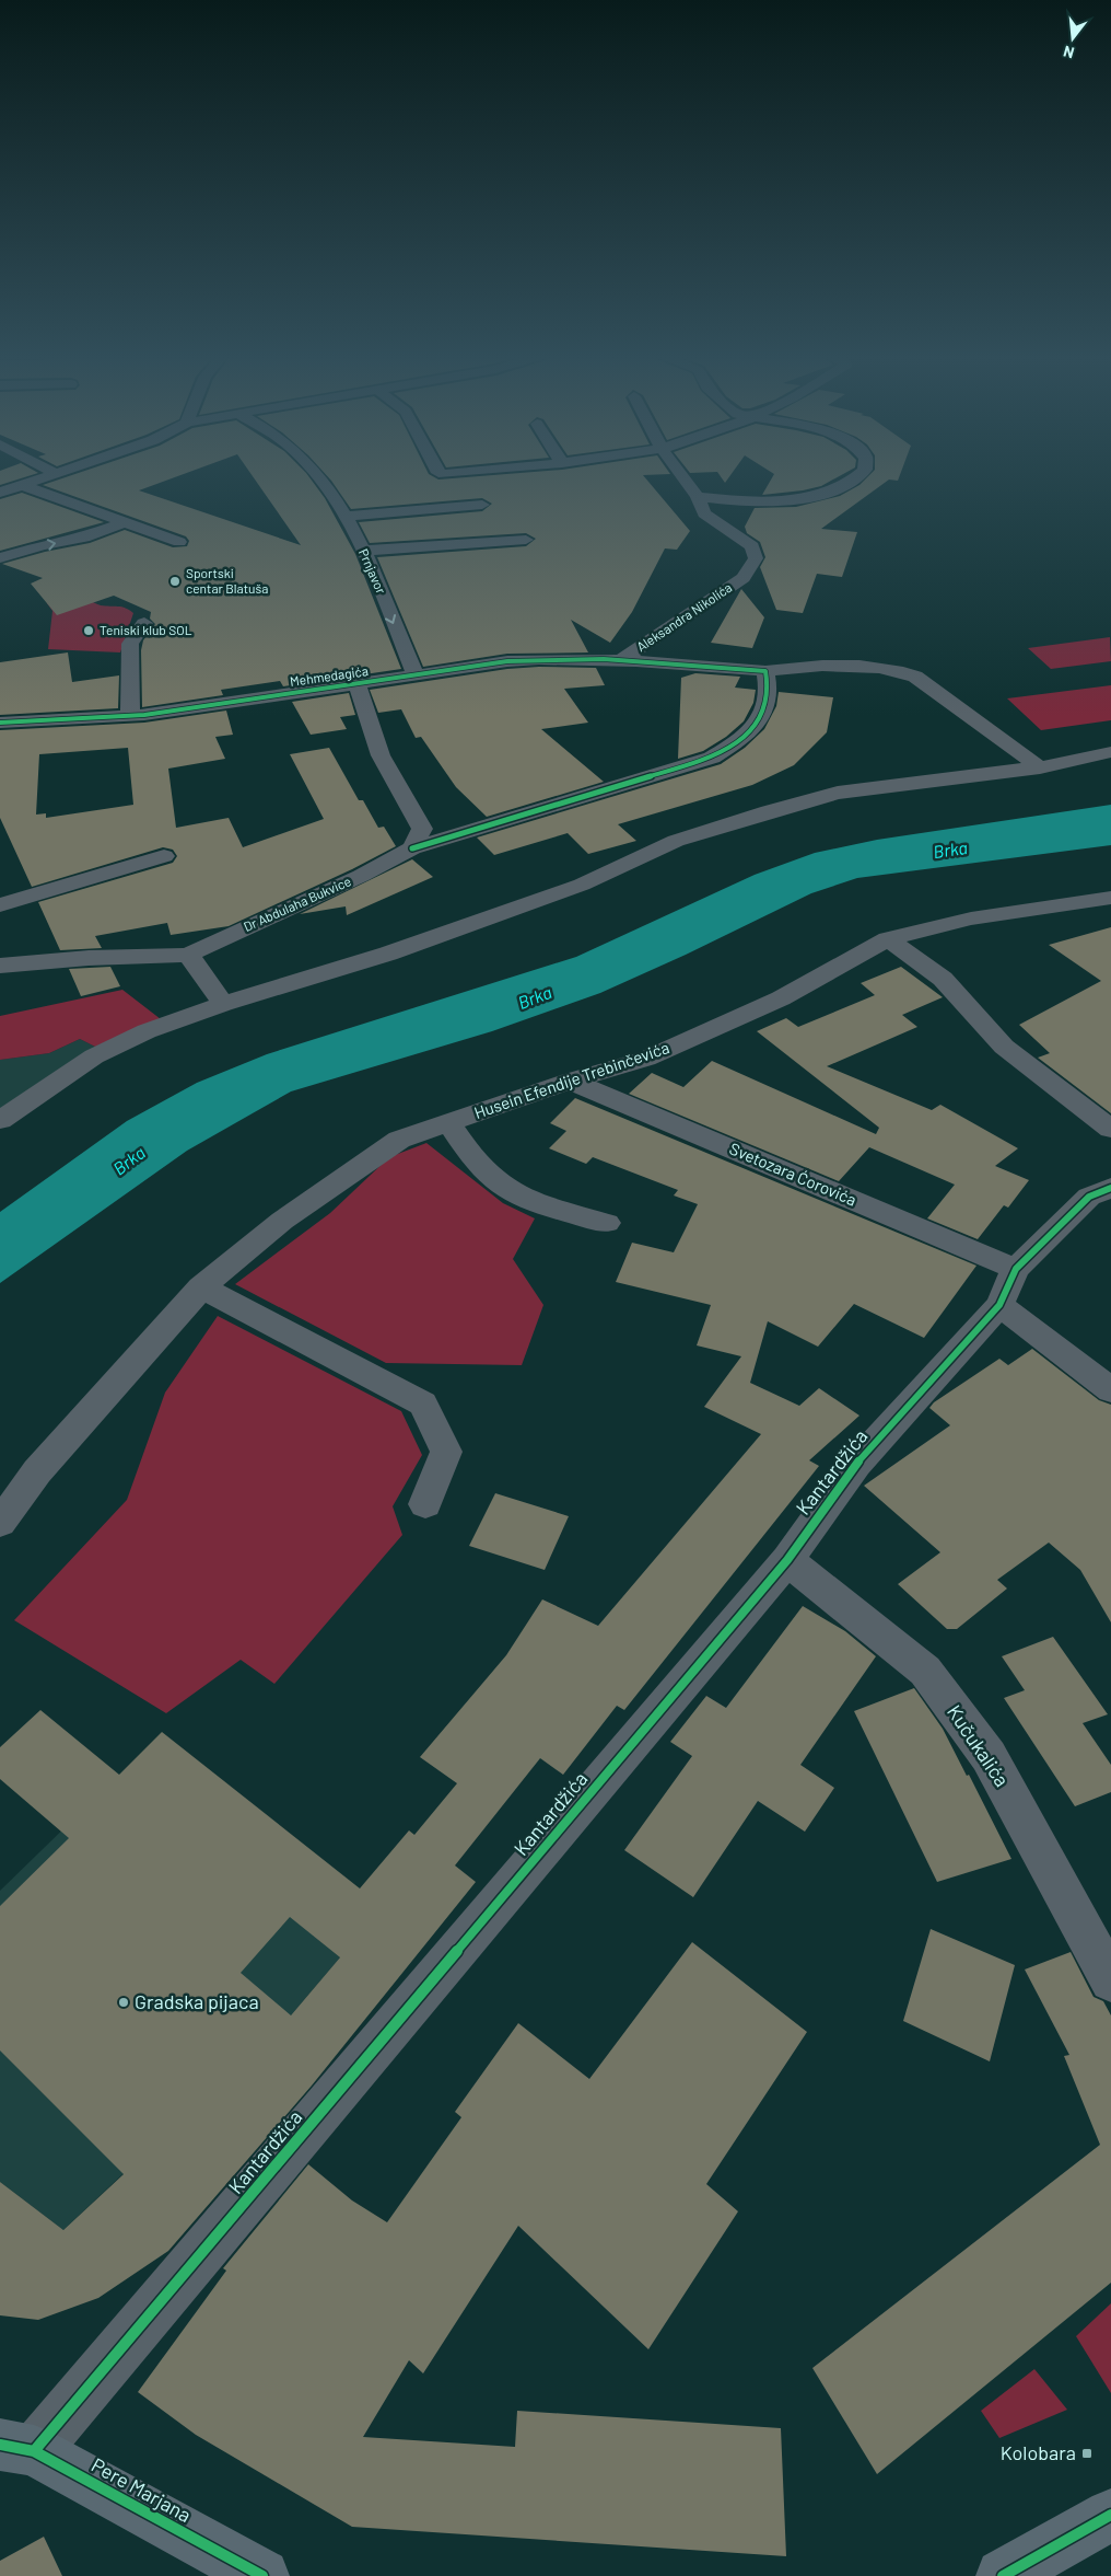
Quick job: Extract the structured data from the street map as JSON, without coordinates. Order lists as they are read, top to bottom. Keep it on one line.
{"streets":{"main road":["Pere Marjana"],"street":["Prnjavor","Aleksandra Nikolića","Mehmedagića","Dr Abdulaha Bukvice","Husein Efendije Trebinčevića","Svetozara Ćorovića","Kantardžića","Kučukalića"]},"crossings":[["Prnjavor","Mehmedagića"],["Aleksandra Nikolića","Mehmedagića"],["Mehmedagića","Dr Abdulaha Bukvice"],["Husein Efendije Trebinčevića","Svetozara Ćorovića"],["Svetozara Ćorovića","Kantardžića"],["Kantardžića","Kučukalića"],["Kantardžića","Pere Marjana"]],"one_way":["Prnjavor"],"water":["Brka"],"places":{"other":["Sportski centar Blatuša","Teniski klub SOL","Gradska pijaca"],"transit":["Kolobara"]},"north":"bottom"}
